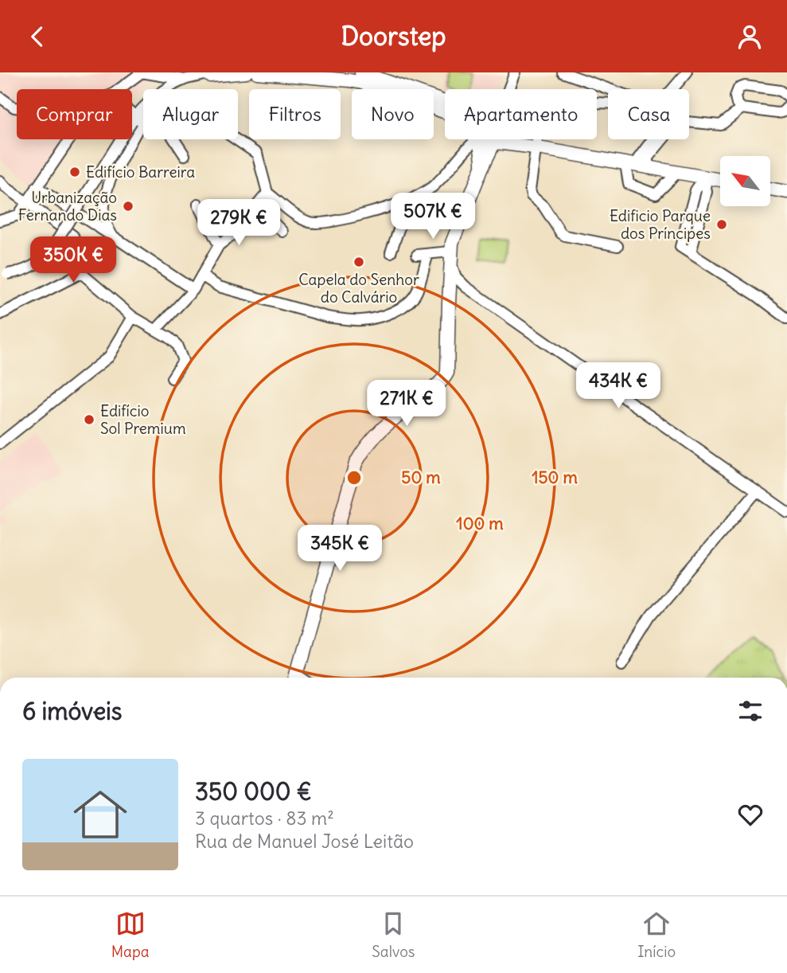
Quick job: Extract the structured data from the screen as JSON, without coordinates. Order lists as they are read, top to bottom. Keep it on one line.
{"places":["Edifício Barreira","Urbanização Fernando Dias","Edificio Parque dos Príncipes","Capela do Senhor do Calvário","Edifício Sol Premium"],"north":"top left","page":{"header":"Doorstep","chip":["Comprar","Alugar","Filtros","Novo","Apartamento","Casa"],"price":["507K €","279K €","350K €","434K €","271K €","345K €"],"heading":"6 imóveis","list":[{"name":"350 000 €","note":"3 quartos · 83 m² · Rua de Manuel José Leitão"}],"tabs":["Mapa","Salvos","Início"]},"rings":["50 m","150 m","100 m"]}
